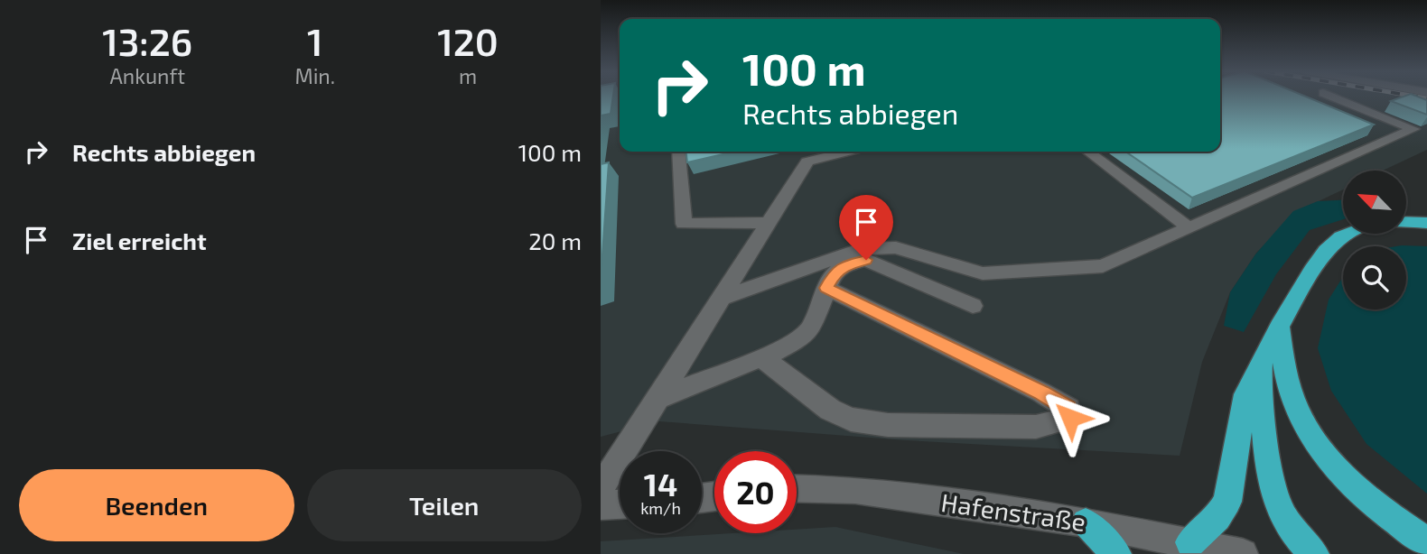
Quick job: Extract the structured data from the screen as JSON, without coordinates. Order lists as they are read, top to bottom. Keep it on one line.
{"streets":{"street":["Hafenstraße"]},"north":"top left","page":{"eta":["13:26","Ankunft","1","Min.","120","m"],"turn":["100 m","Rechts abbiegen"],"list":[{"name":"Rechts abbiegen","value":"100 m"},{"name":"Ziel erreicht","value":"20 m"}],"speed":"14 km/h","limit":"20","buttons":["Beenden","Teilen"]}}
